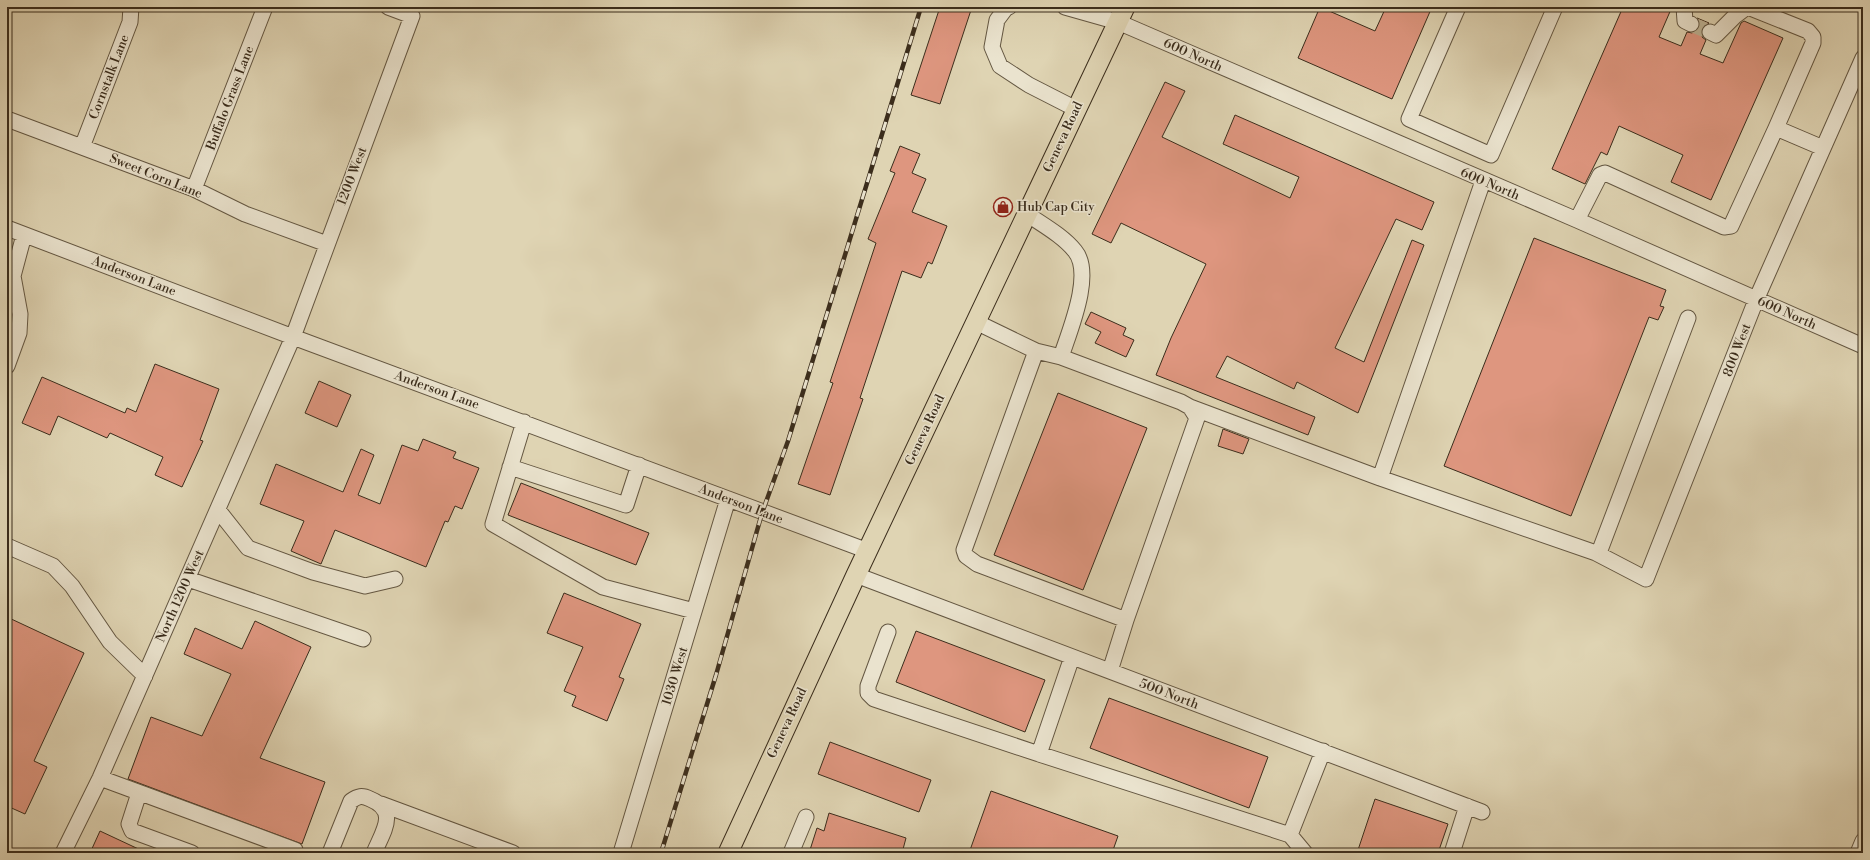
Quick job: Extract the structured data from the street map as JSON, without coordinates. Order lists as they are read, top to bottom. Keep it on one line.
{"streets":{"main road":["Geneva Road"],"street":["600 North","Cornstalk Lane","Buffalo Grass Lane","Sweet Corn Lane","1200 West","Anderson Lane","800 West","North 1200 West","1030 West","500 North"]},"crossings":[["600 North","Geneva Road"],["600 North","800 West"],["Cornstalk Lane","Sweet Corn Lane"],["Buffalo Grass Lane","Sweet Corn Lane"],["Geneva Road","Anderson Lane"],["Geneva Road","500 North"],["Sweet Corn Lane","1200 West"],["1200 West","Anderson Lane"],["1200 West","North 1200 West"],["Anderson Lane","North 1200 West"],["Anderson Lane","1030 West"]],"places":{"shop":["Hub Cap City"]}}
